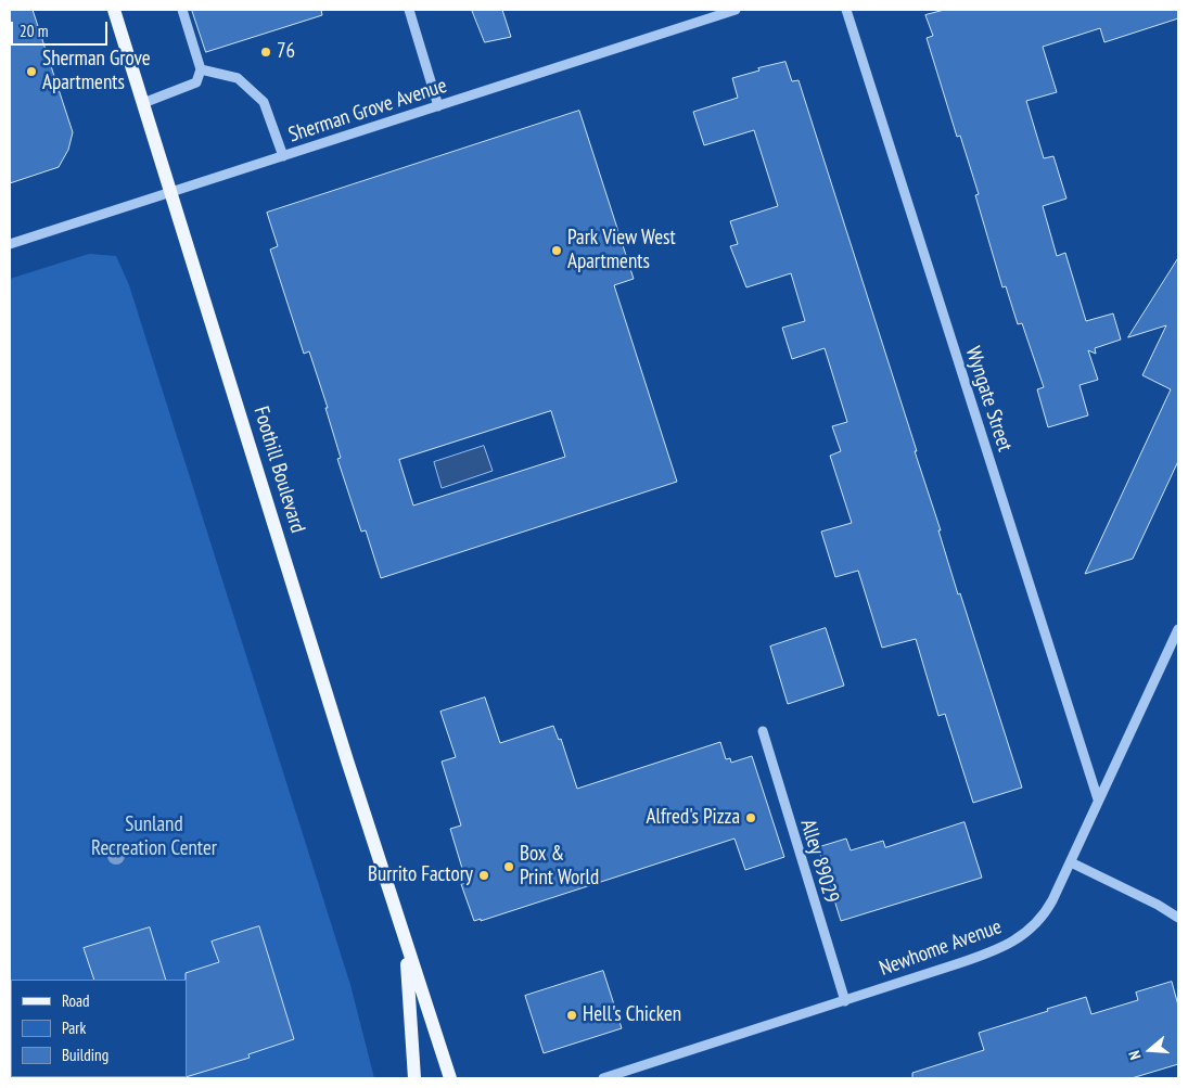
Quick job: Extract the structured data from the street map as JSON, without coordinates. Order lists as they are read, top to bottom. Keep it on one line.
{"streets":{"main road":["Foothill Boulevard"],"street":["Sherman Grove Avenue","Wyngate Street","Alley 89029","Newhome Avenue"]},"crossings":[["Sherman Grove Avenue","Foothill Boulevard"],["Wyngate Street","Newhome Avenue"],["Alley 89029","Newhome Avenue"]],"parks":["Sunland Recreation Center"],"places":["76","Sherman Grove Apartments","Park View West Apartments","Alfred's Pizza","Box & Print World","Burrito Factory","Hell's Chicken"],"legend":["Road","Park","Building"],"scale_bar":"20 m","north":"left"}
